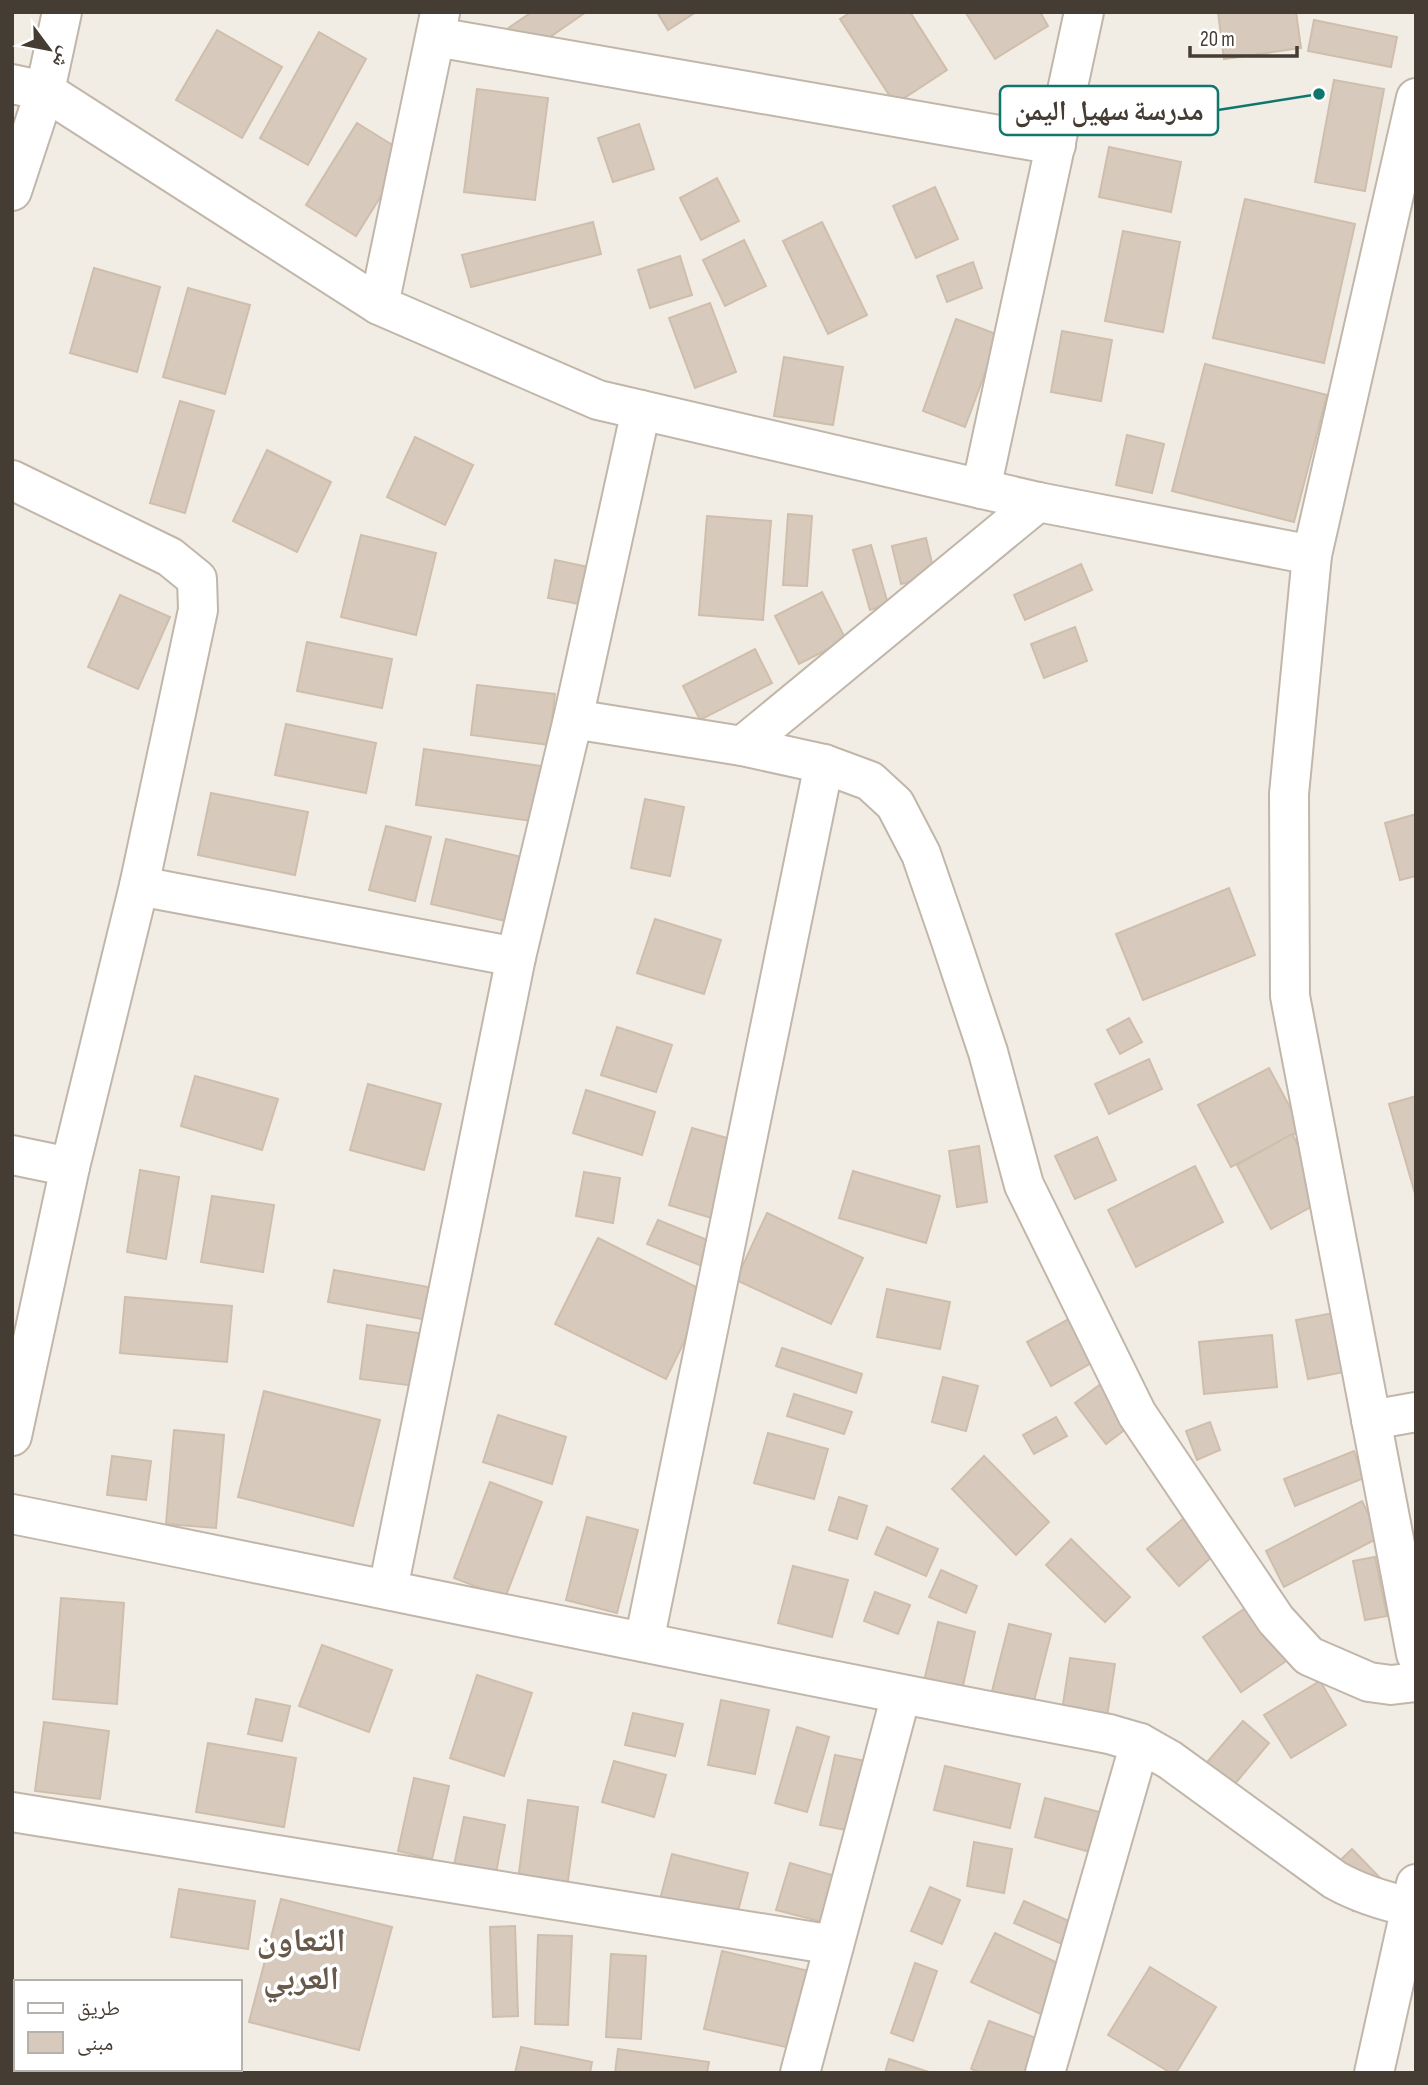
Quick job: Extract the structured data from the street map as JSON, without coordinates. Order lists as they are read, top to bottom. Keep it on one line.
{"districts":["التعاون العربي"],"places":["مدرسة سهيل اليمن"],"legend":["طريق","مبنى"],"scale_bar":"20 m","north":"bottom right"}
